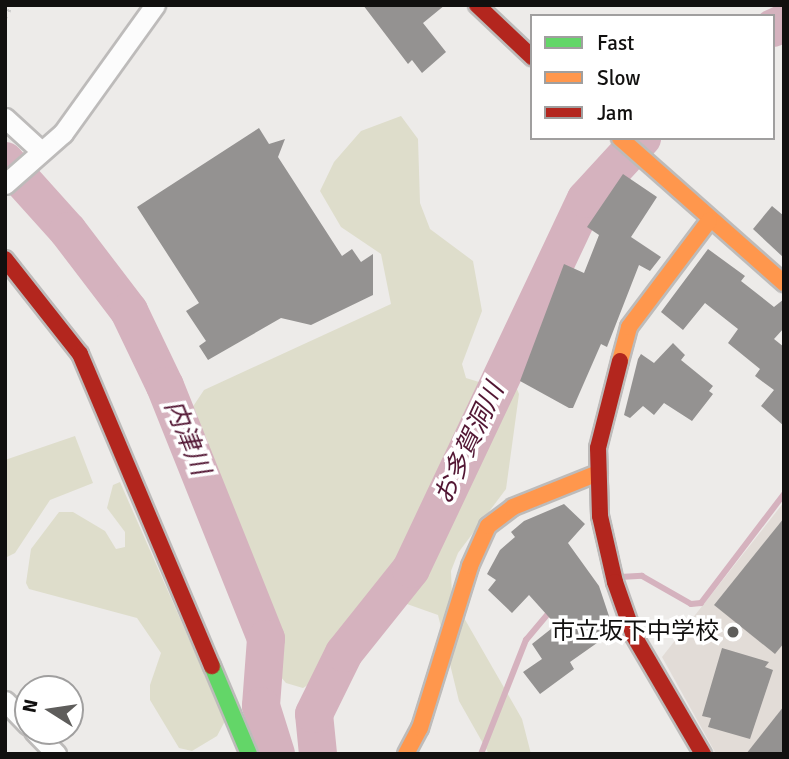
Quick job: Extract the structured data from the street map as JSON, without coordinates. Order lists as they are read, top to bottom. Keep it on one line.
{"water":["内津川","お多賀洞川"],"places":["市立坂下中学校"],"legend":["Fast","Slow","Jam"],"north":"left"}
